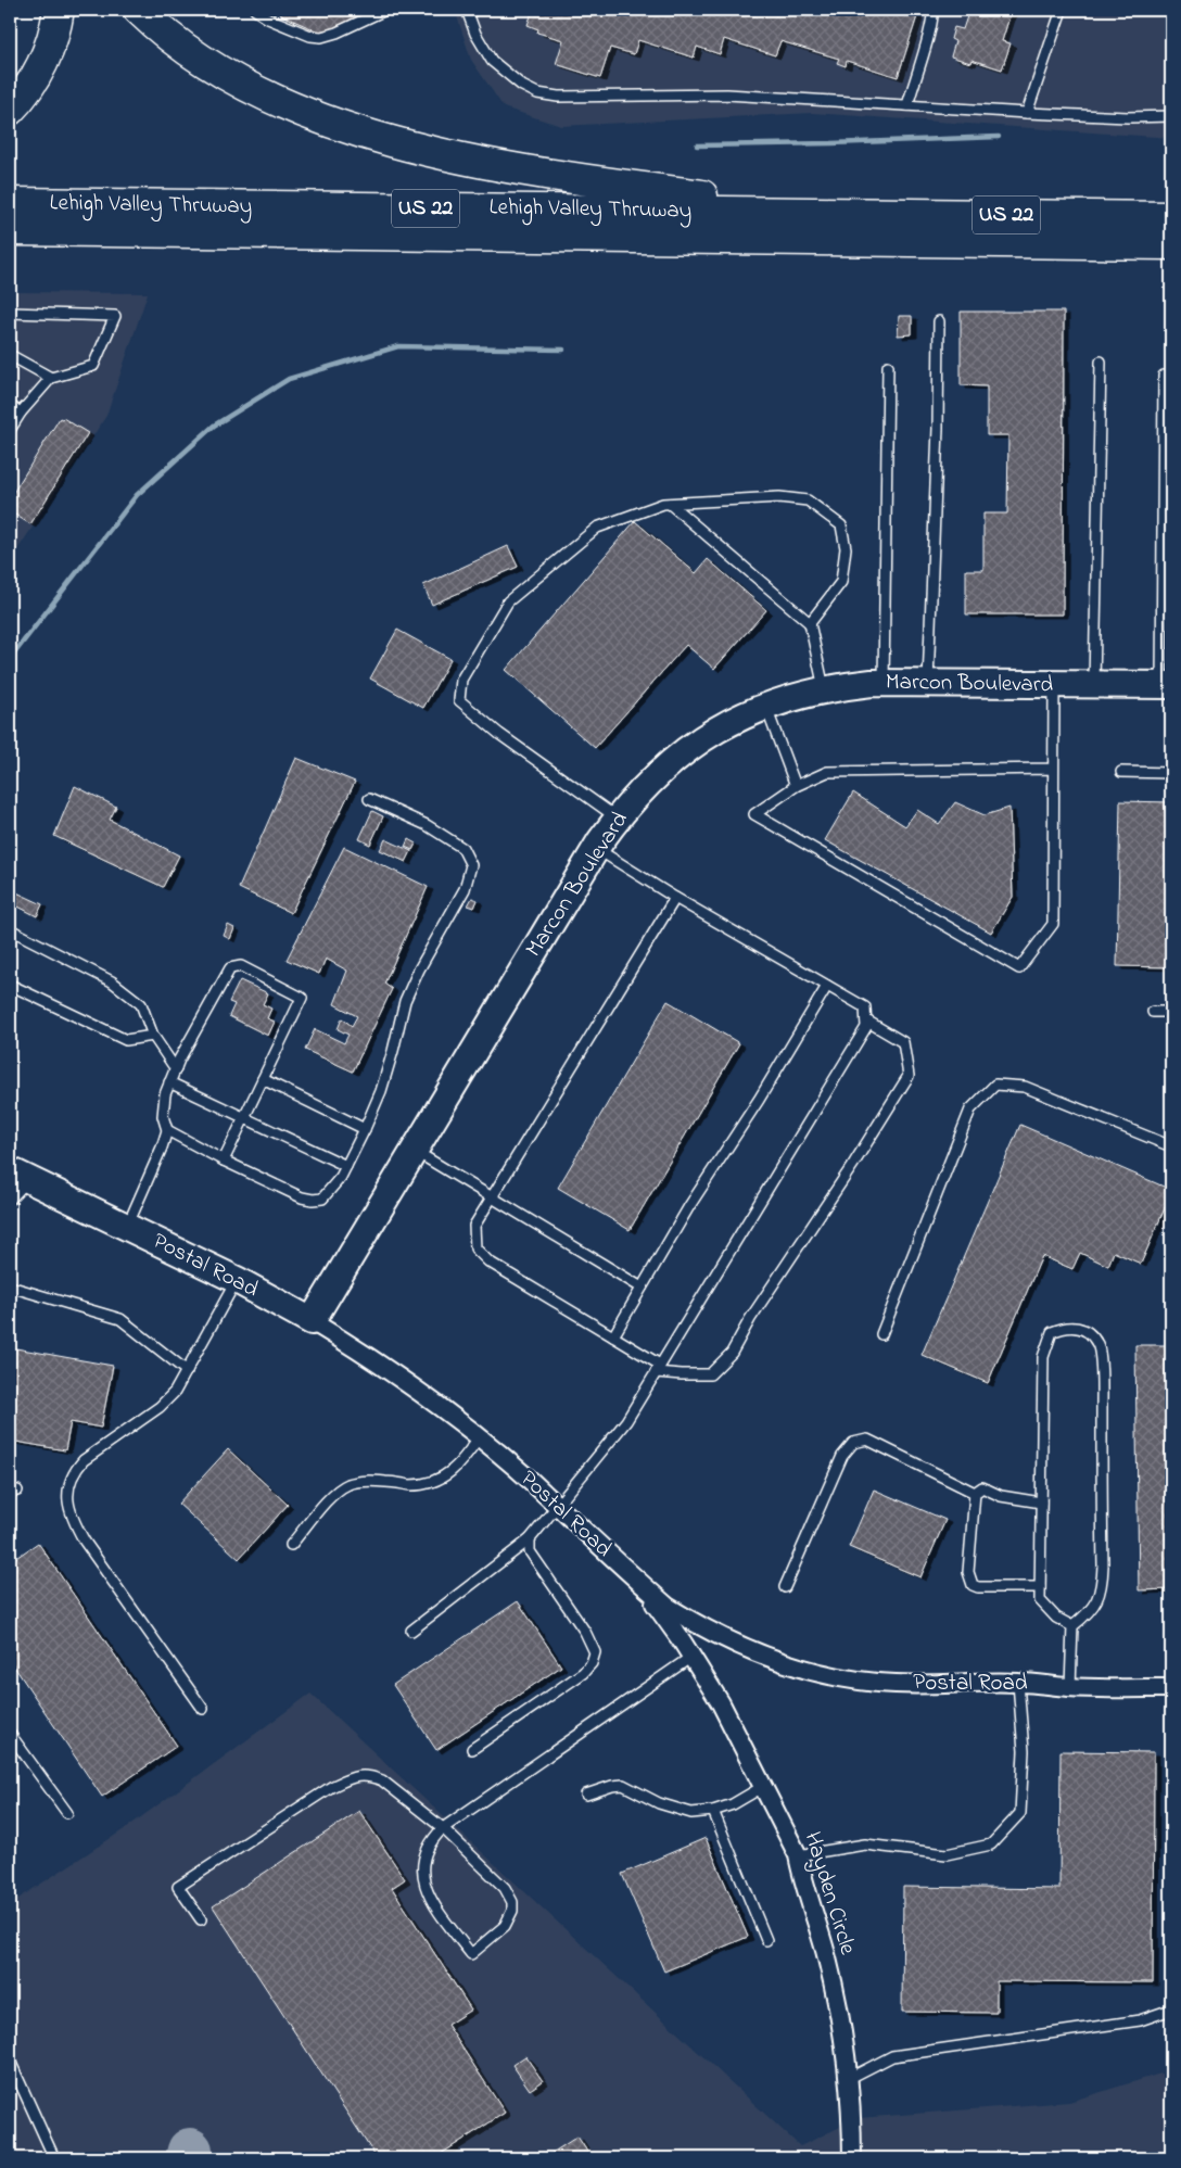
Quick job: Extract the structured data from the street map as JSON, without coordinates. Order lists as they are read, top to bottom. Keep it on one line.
{"streets":{"highway":["Lehigh Valley Thruway","US 22"],"street":["Marcon Boulevard","Postal Road","Hayden Circle"]},"crossings":[["Marcon Boulevard","Postal Road"],["Postal Road","Hayden Circle"]]}
